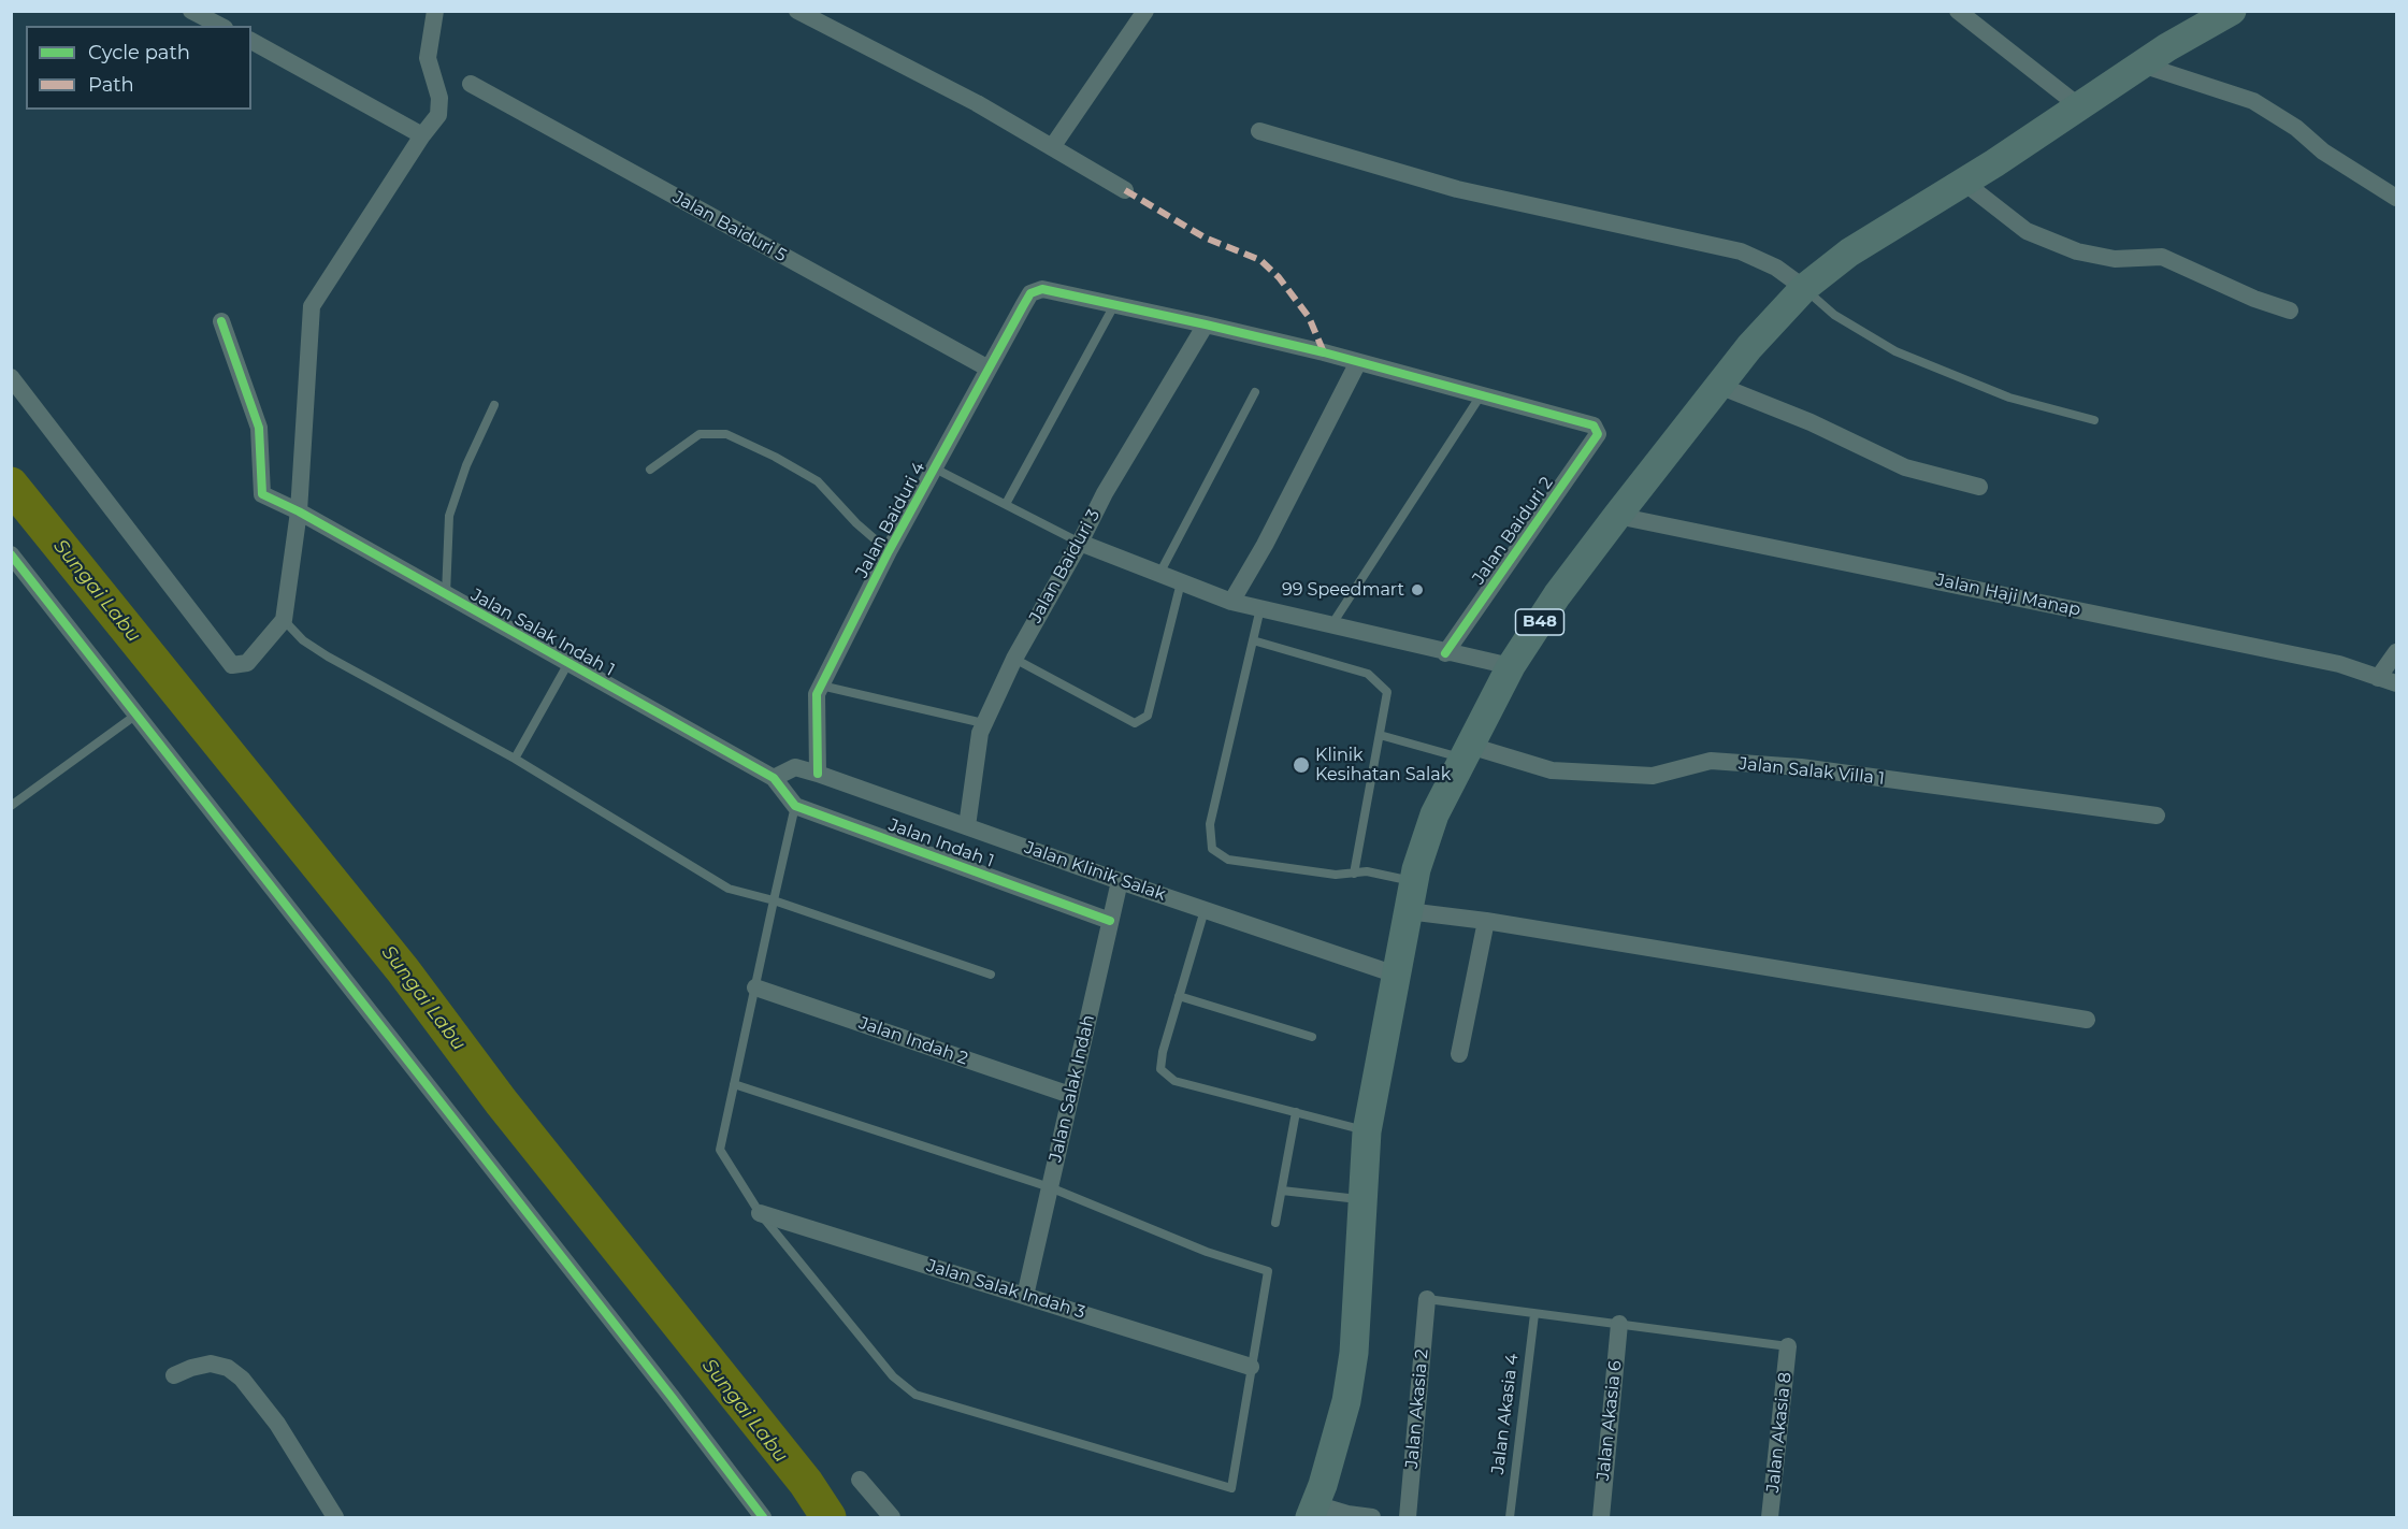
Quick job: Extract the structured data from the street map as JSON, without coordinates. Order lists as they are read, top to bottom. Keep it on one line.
{"streets":{"main road":["B48"],"street":["Jalan Baiduri 5","Jalan Baiduri 4","Jalan Baiduri 2","Jalan Baiduri 3","Jalan Haji Manap","Jalan Salak Indah 1","Jalan Salak Villa 1","Jalan Indah 1","Jalan Klinik Salak","Jalan Indah 2","Jalan Salak Indah","Jalan Salak Indah 3","Jalan Akasia 2","Jalan Akasia 6","Jalan Akasia 8"],"lane":["Jalan Akasia 4"]},"crossings":[["Jalan Baiduri 5","Jalan Baiduri 4"],["Jalan Baiduri 4","Jalan Klinik Salak"],["Jalan Baiduri 3","Jalan Klinik Salak"],["Jalan Haji Manap","B48"],["B48","Jalan Salak Villa 1"],["B48","Jalan Klinik Salak"],["Jalan Salak Indah 1","Jalan Klinik Salak"],["Jalan Indah 1","Jalan Salak Indah"],["Jalan Klinik Salak","Jalan Salak Indah"],["Jalan Indah 2","Jalan Salak Indah"],["Jalan Salak Indah","Jalan Salak Indah 3"]],"water":["Sungai Labu"],"places":["99 Speedmart","Klinik Kesihatan Salak"],"legend":["Cycle path","Path"]}
